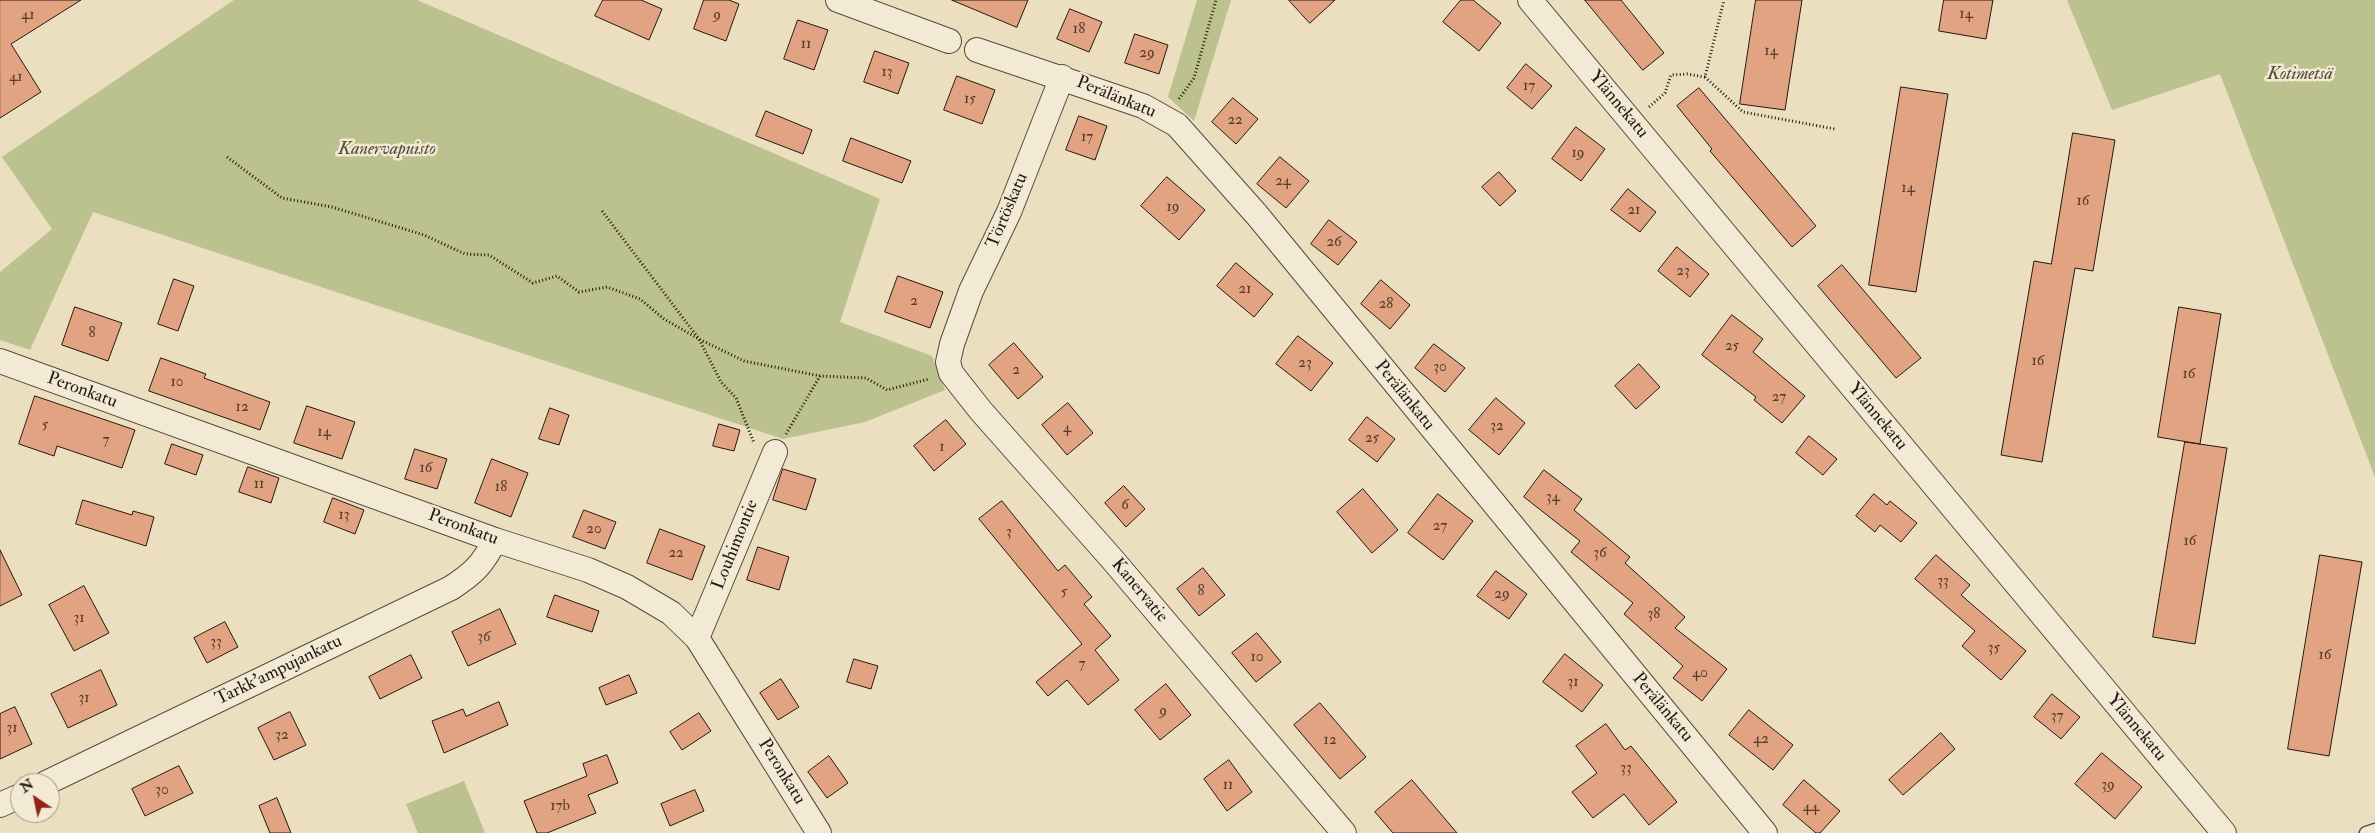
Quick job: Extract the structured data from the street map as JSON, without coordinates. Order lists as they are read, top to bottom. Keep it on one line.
{"streets":{"street":["Perälänkatu","Ylännekatu","Törtöskatu","Peronkatu","Louhimontie","Kanervatie","Tarkk'ampujankatu"]},"crossings":[["Perälänkatu","Törtöskatu"],["Törtöskatu","Kanervatie"],["Peronkatu","Louhimontie"],["Peronkatu","Tarkk'ampujankatu"]],"parks":["Kotimetsä","Kanervapuisto"],"house_numbers":["14","41","9","18","11","14","29","13","41","17","15","22","17","19","24","14","16","19","21","26","23","21","2","28","8","25","16","23","30","2","16","10","27","12","5","32","4","14","25","7","1","16","11","18","34","6","13","27","20","3","16","22","36","33","8","5","29","38","31","36","33","35","16","10","7","40","31","31","9","37","31","32","42","12","33","11","39","30","17b","44"],"north":"top left"}
